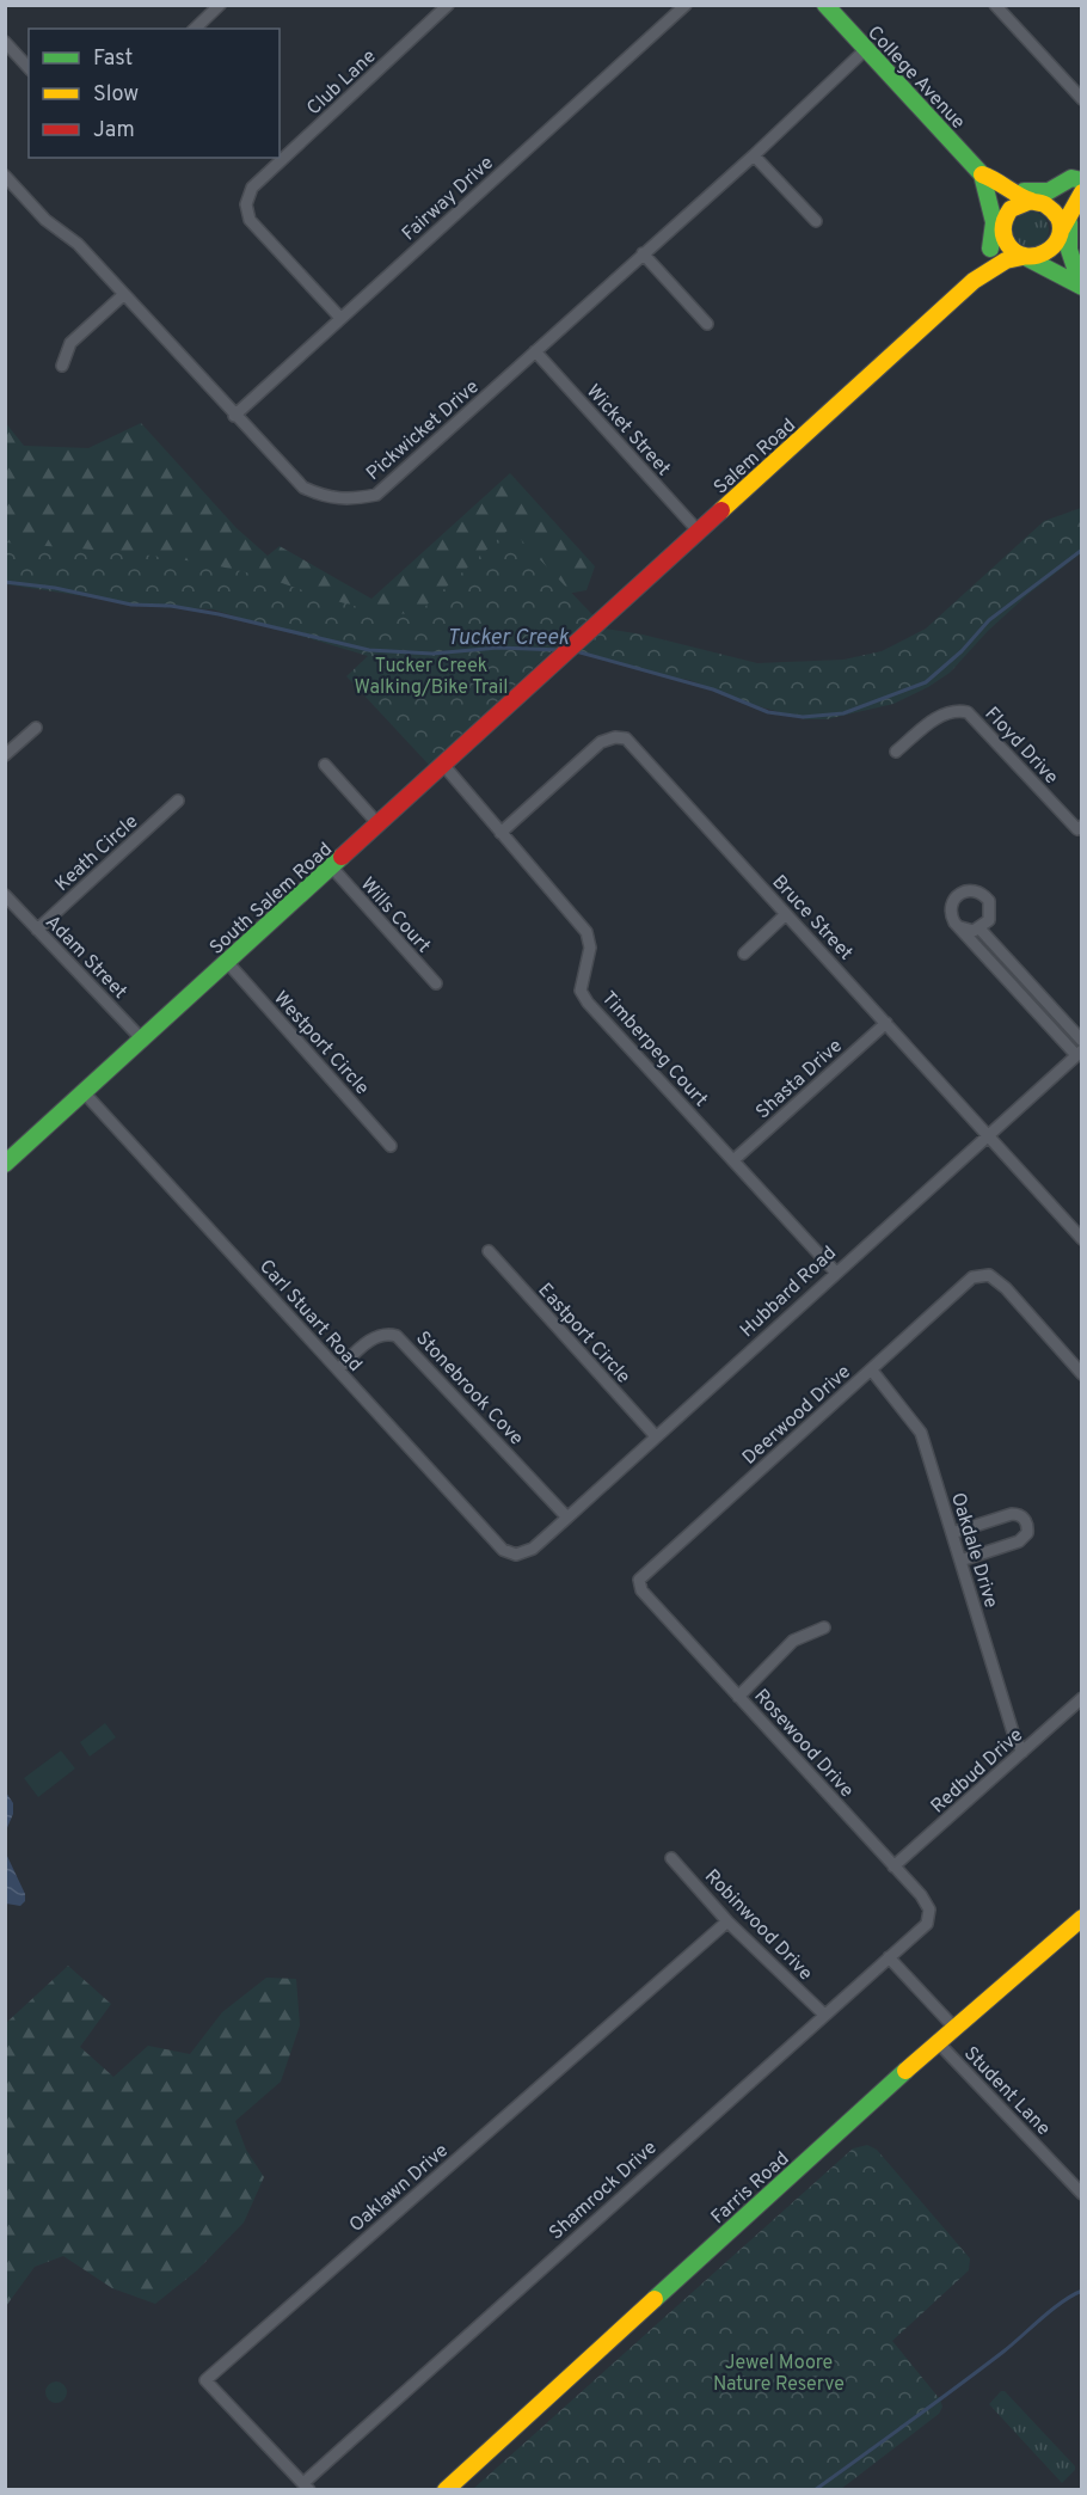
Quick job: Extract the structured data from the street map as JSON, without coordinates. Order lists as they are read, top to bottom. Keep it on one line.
{"streets":{"main road":["College Avenue","Salem Road","South Salem Road","Farris Road"],"street":["Club Lane","Fairway Drive","Pickwicket Drive","Wicket Street","Floyd Drive","Keath Circle","Wills Court","Bruce Street","Adam Street","Westport Circle","Timberpeg Court","Shasta Drive","Hubbard Road","Carl Stuart Road","Eastport Circle","Stonebrook Cove","Deerwood Drive","Oakdale Drive","Rosewood Drive","Redbud Drive","Robinwood Drive","Student Lane","Oaklawn Drive","Shamrock Drive"]},"crossings":[["College Avenue","Pickwicket Drive"],["College Avenue","Salem Road"],["Club Lane","Fairway Drive"],["Fairway Drive","Pickwicket Drive"],["Pickwicket Drive","Wicket Street"],["Wicket Street","Salem Road"],["Salem Road","South Salem Road"],["Keath Circle","Adam Street"],["South Salem Road","Wills Court"],["South Salem Road","Adam Street"],["South Salem Road","Westport Circle"],["South Salem Road","Timberpeg Court"],["South Salem Road","Carl Stuart Road"],["Bruce Street","Timberpeg Court"],["Bruce Street","Shasta Drive"],["Bruce Street","Hubbard Road"],["Timberpeg Court","Shasta Drive"],["Timberpeg Court","Hubbard Road"],["Hubbard Road","Carl Stuart Road"],["Hubbard Road","Eastport Circle"],["Hubbard Road","Stonebrook Cove"],["Carl Stuart Road","Stonebrook Cove"],["Deerwood Drive","Oakdale Drive"],["Deerwood Drive","Rosewood Drive"],["Oakdale Drive","Redbud Drive"],["Rosewood Drive","Redbud Drive"],["Rosewood Drive","Shamrock Drive"],["Robinwood Drive","Oaklawn Drive"],["Robinwood Drive","Shamrock Drive"],["Student Lane","Farris Road"],["Oaklawn Drive","Shamrock Drive"]],"water":["Tucker Creek"],"parks":["Tucker Creek Walking/Bike Trail","Jewel Moore Nature Reserve"],"legend":["Fast","Slow","Jam"]}
